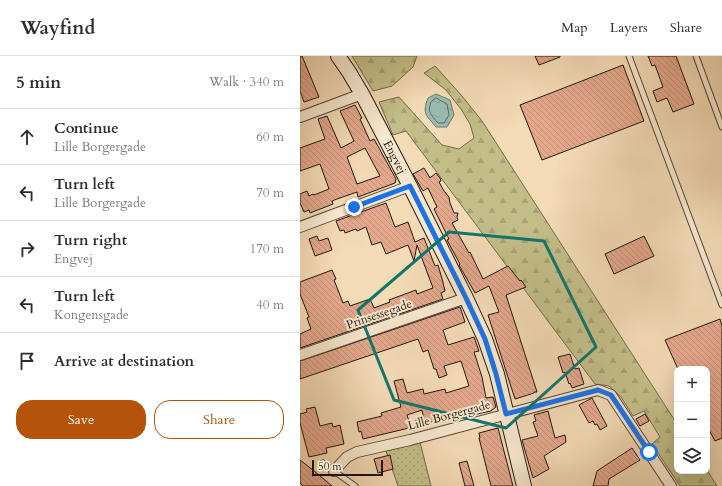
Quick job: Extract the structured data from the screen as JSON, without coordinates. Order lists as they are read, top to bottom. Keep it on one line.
{"streets":{"street":["Engvej","Prinsessegade","Lille Borgergade"]},"crossings":[["Engvej","Prinsessegade"],["Engvej","Lille Borgergade"]],"scale_bar":"50 m","page":{"header":"Wayfind","nav":["Map","Layers","Share"],"heading":["5 min","Walk · 340 m"],"list":[["Continue","Lille Borgergade","60 m"],["Turn left","Lille Borgergade","70 m"],["Turn right","Engvej","170 m"],["Turn left","Kongensgade","40 m"],"Arrive at destination"],"map_buttons":["+","−"],"buttons":["Save","Share"],"scale":"50 m"}}
